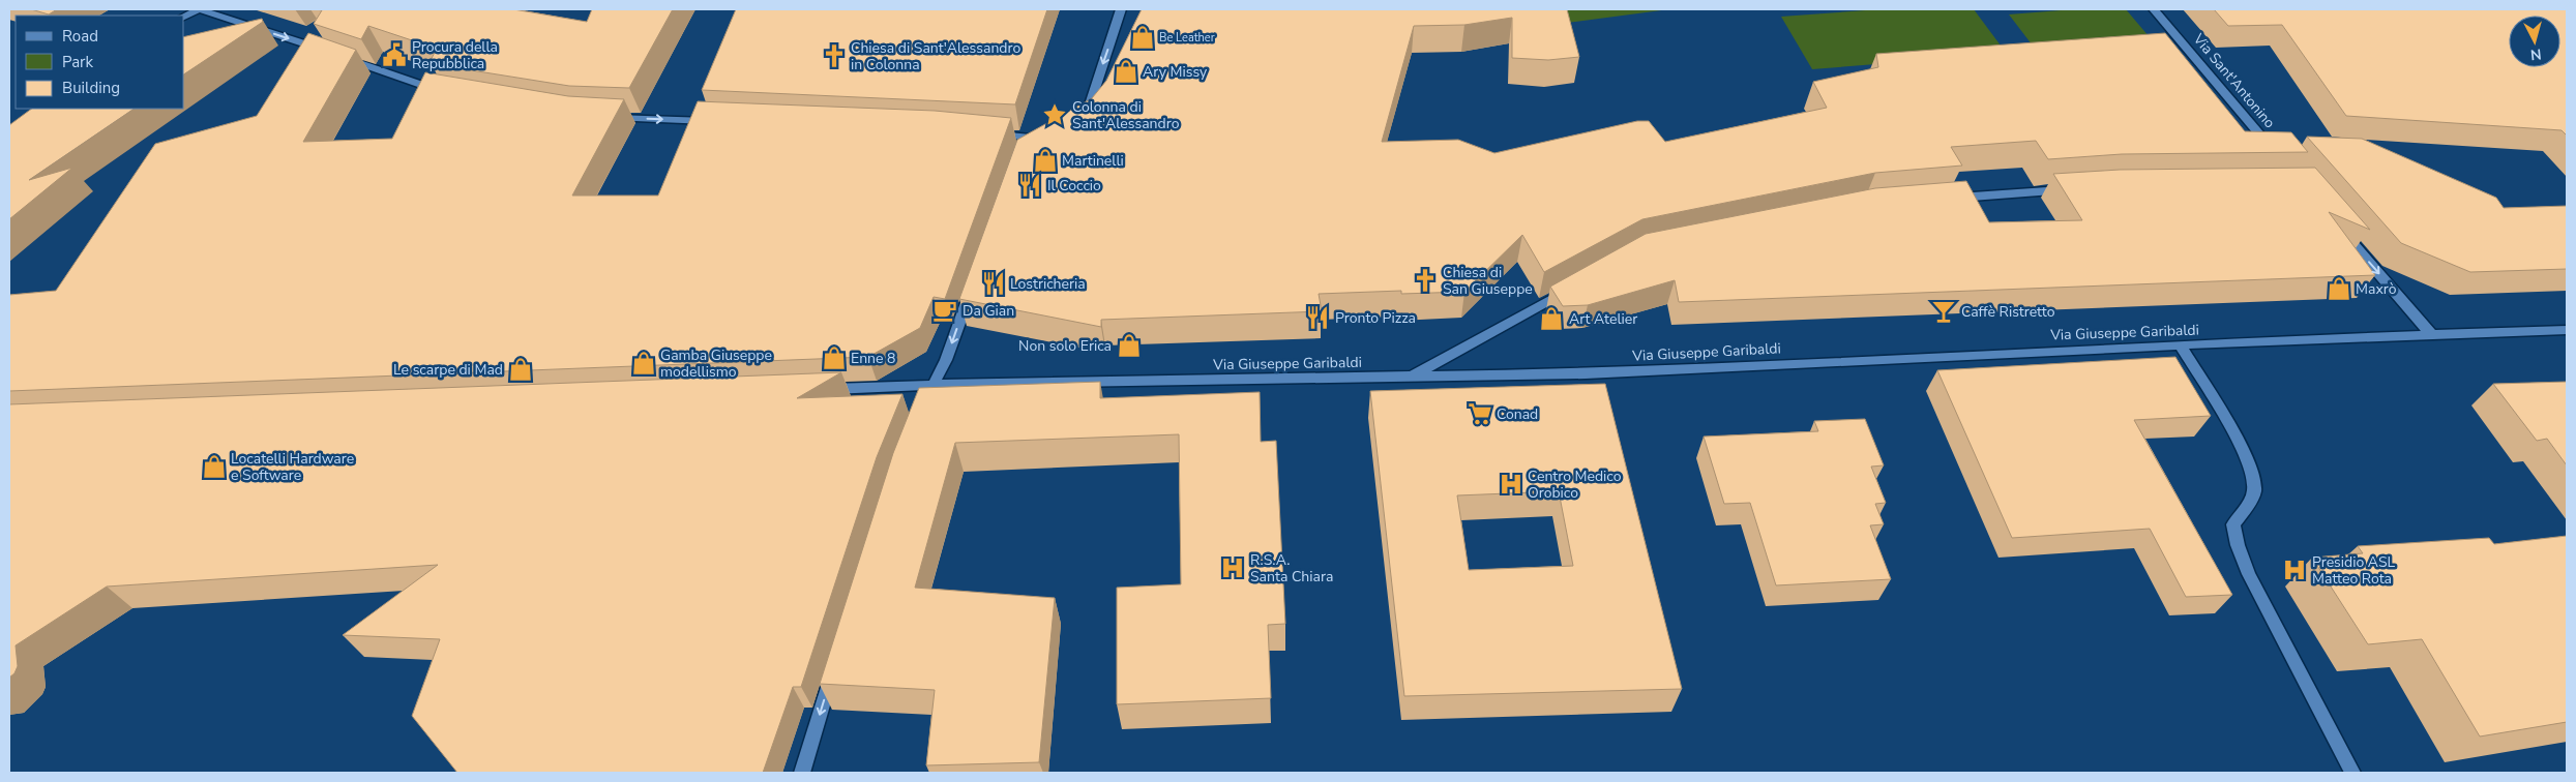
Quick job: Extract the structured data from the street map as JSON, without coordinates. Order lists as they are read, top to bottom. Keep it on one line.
{"streets":{"street":["Via Sant'Antonino","Via Giuseppe Garibaldi"]},"places":{"shop":["Be Leather","Ary Missy","Martinelli","Maxrò","Art Atelier","Non solo Erica","Enne 8","Gamba Giuseppe modellismo","Le scarpe di Mad","Locatelli Hardware e Software"],"public building":["Procura della Repubblica"],"church":["Chiesa di Sant'Alessandro in Colonna","Chiesa di San Giuseppe"],"place":["Colonna di Sant'Alessandro"],"restaurant":["Il Coccio","Lostricheria","Pronto Pizza"],"cafe":["Da Gian"],"bar":["Caffè Ristretto"],"supermarket":["Conad"],"hospital":["Centro Medico Orobico","R.S.A. Santa Chiara","Presidio ASL Matteo Rota"]},"legend":["Road","Park","Building"],"north":"bottom"}
